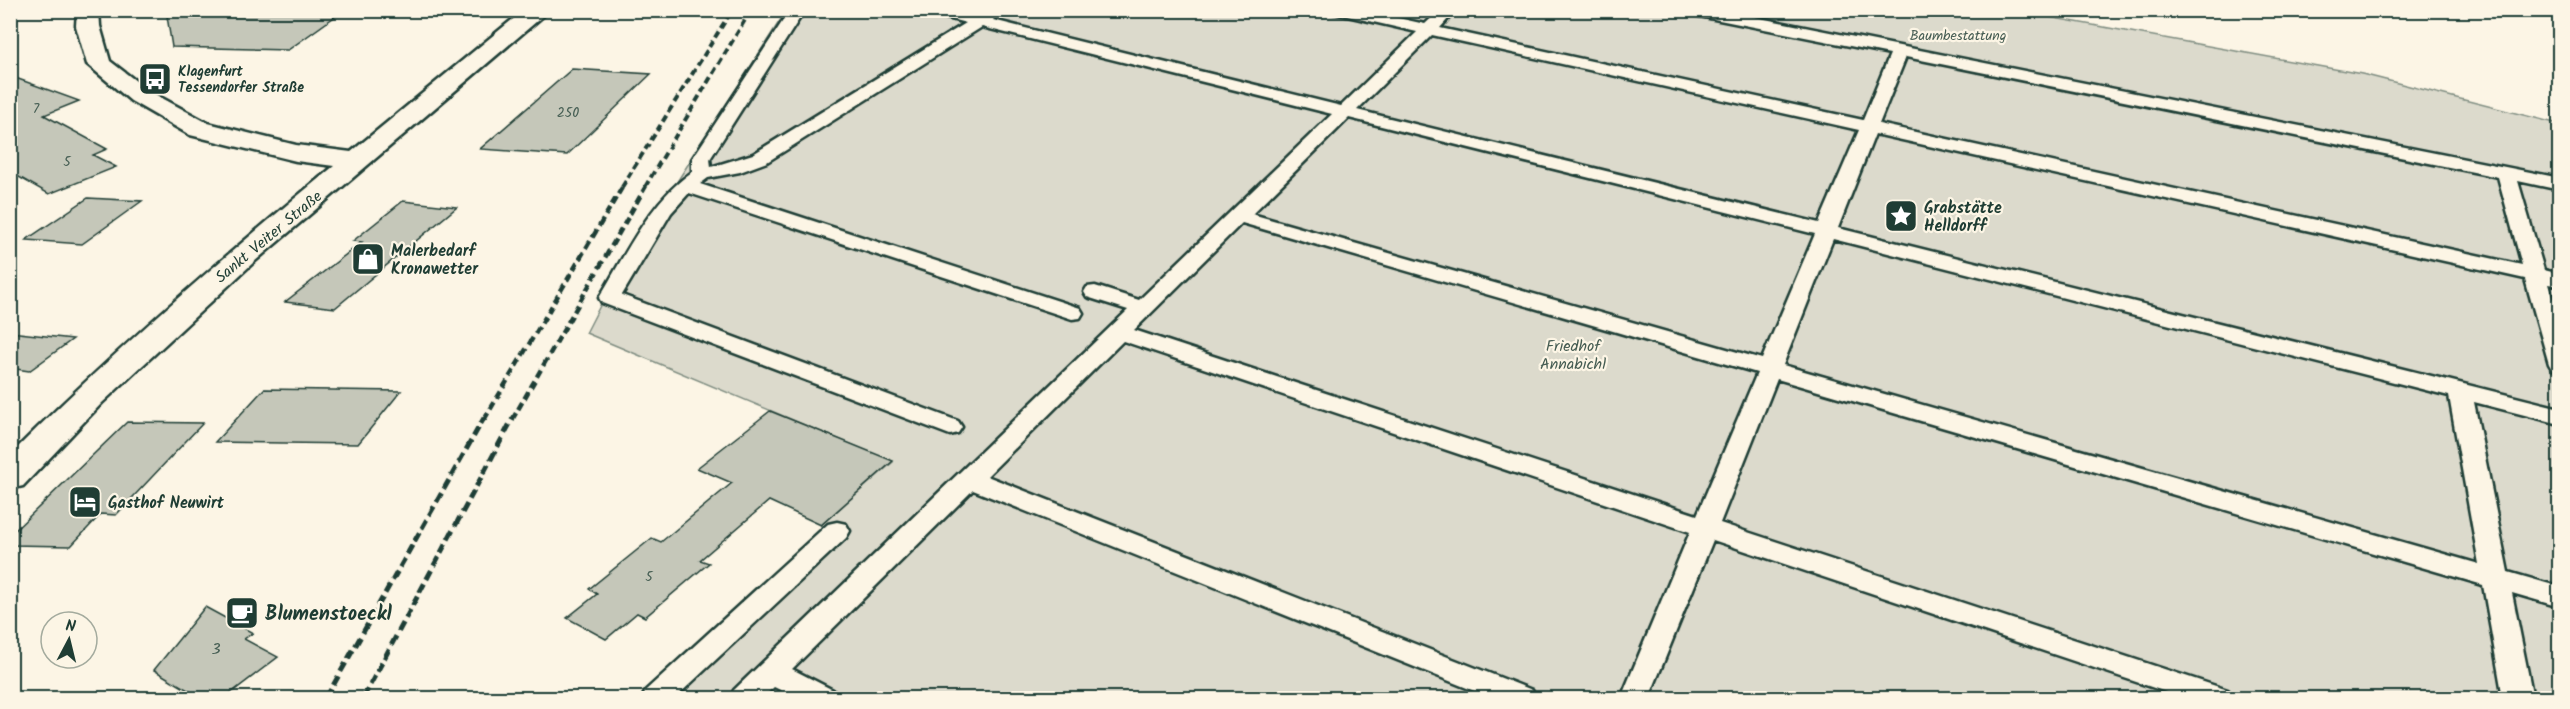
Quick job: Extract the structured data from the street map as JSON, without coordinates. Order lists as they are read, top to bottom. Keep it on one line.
{"streets":{"main road":["Sankt Veiter Straße"]},"parks":["Baumbestattung","Friedhof Annabichl"],"places":{"bus stop":["Klagenfurt Tessendorfer Straße"],"place":["Grabstätte Helldorff"],"shop":["Malerbedarf Kronawetter"],"hotel":["Gasthof Neuwirt"],"cafe":["Blumenstoeckl"]},"house_numbers":["7","250","5","5","3"],"north":"top"}
